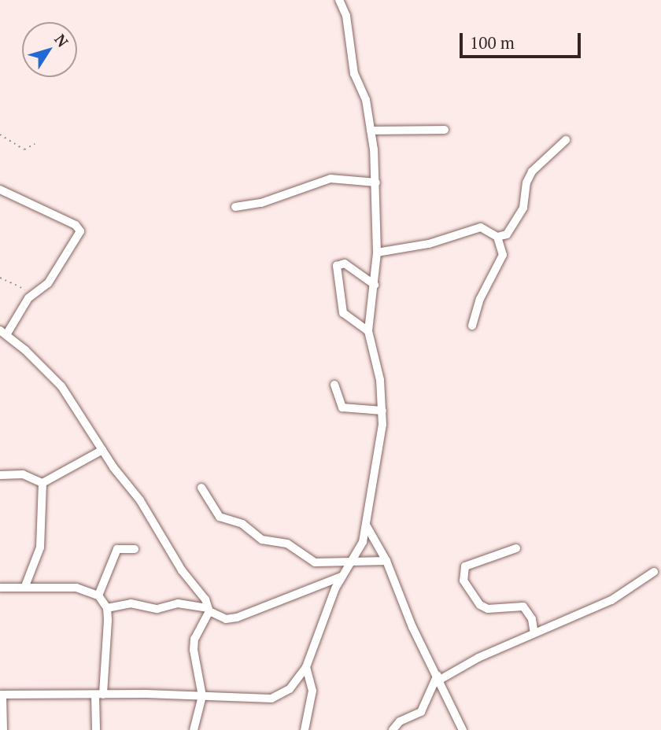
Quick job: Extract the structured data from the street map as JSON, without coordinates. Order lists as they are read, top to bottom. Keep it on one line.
{"scale_bar":"100 m","north":"top right"}
